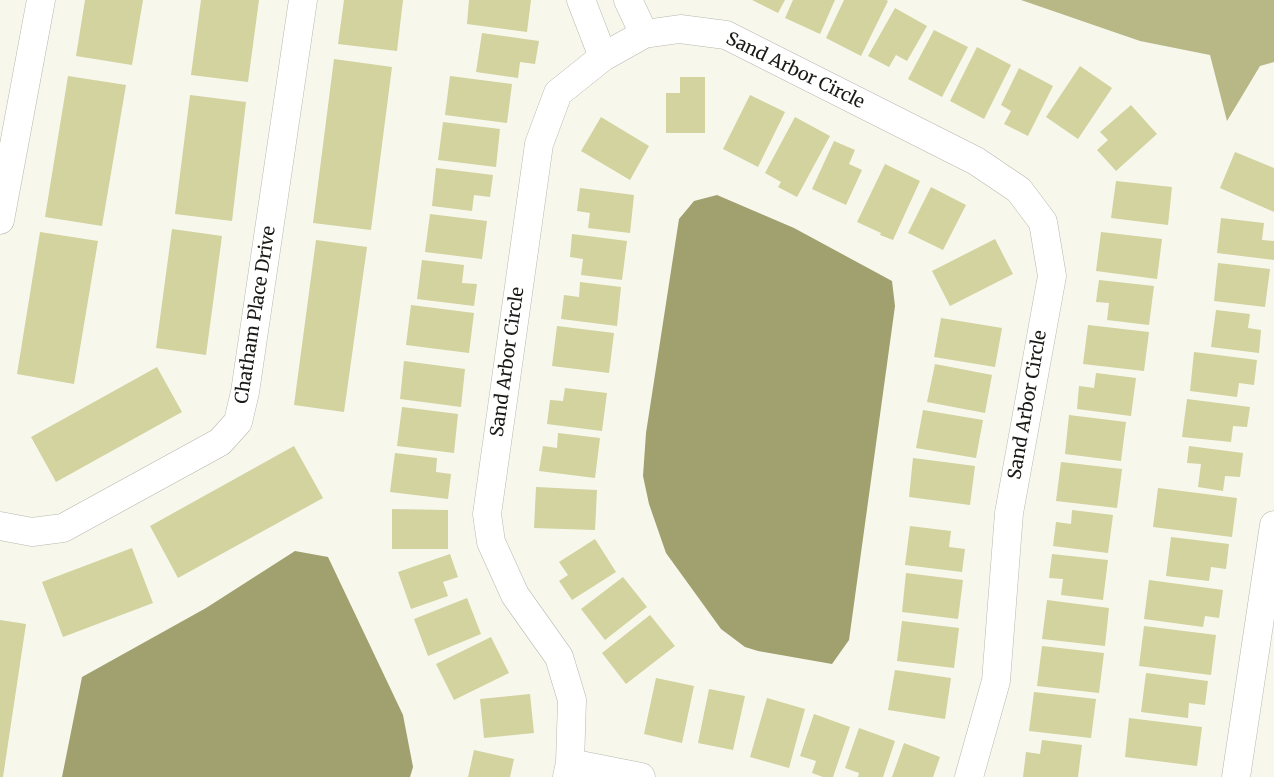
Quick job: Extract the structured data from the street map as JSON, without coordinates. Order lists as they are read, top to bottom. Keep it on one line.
{"streets":{"street":["Sand Arbor Circle","Chatham Place Drive"]}}
